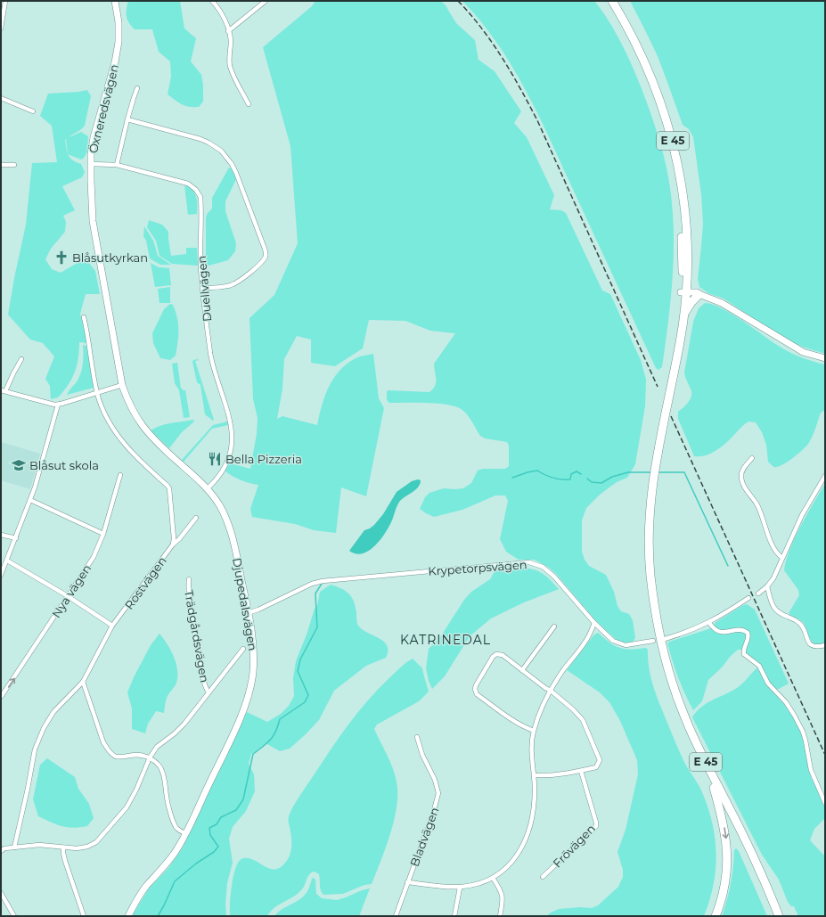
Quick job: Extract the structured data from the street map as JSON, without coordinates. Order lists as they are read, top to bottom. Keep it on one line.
{"streets":{"highway":["E 45"],"street":["Öxneredsvägen","Duellvägen","Krypetorpsvägen","Rostvägen","Nya vägen","Djupedalsvägen","Trädgårdsvägen","Bladvägen","Frövägen"]},"crossings":[["Öxneredsvägen","Duellvägen"],["Öxneredsvägen","Djupedalsvägen"],["Duellvägen","Djupedalsvägen"],["Krypetorpsvägen","Djupedalsvägen"]],"one_way":["Nya vägen"],"districts":["KATRINEDAL"],"places":{"church":["Blåsutkyrkan"],"restaurant":["Bella Pizzeria"],"school or university":["Blåsut skola"]}}
